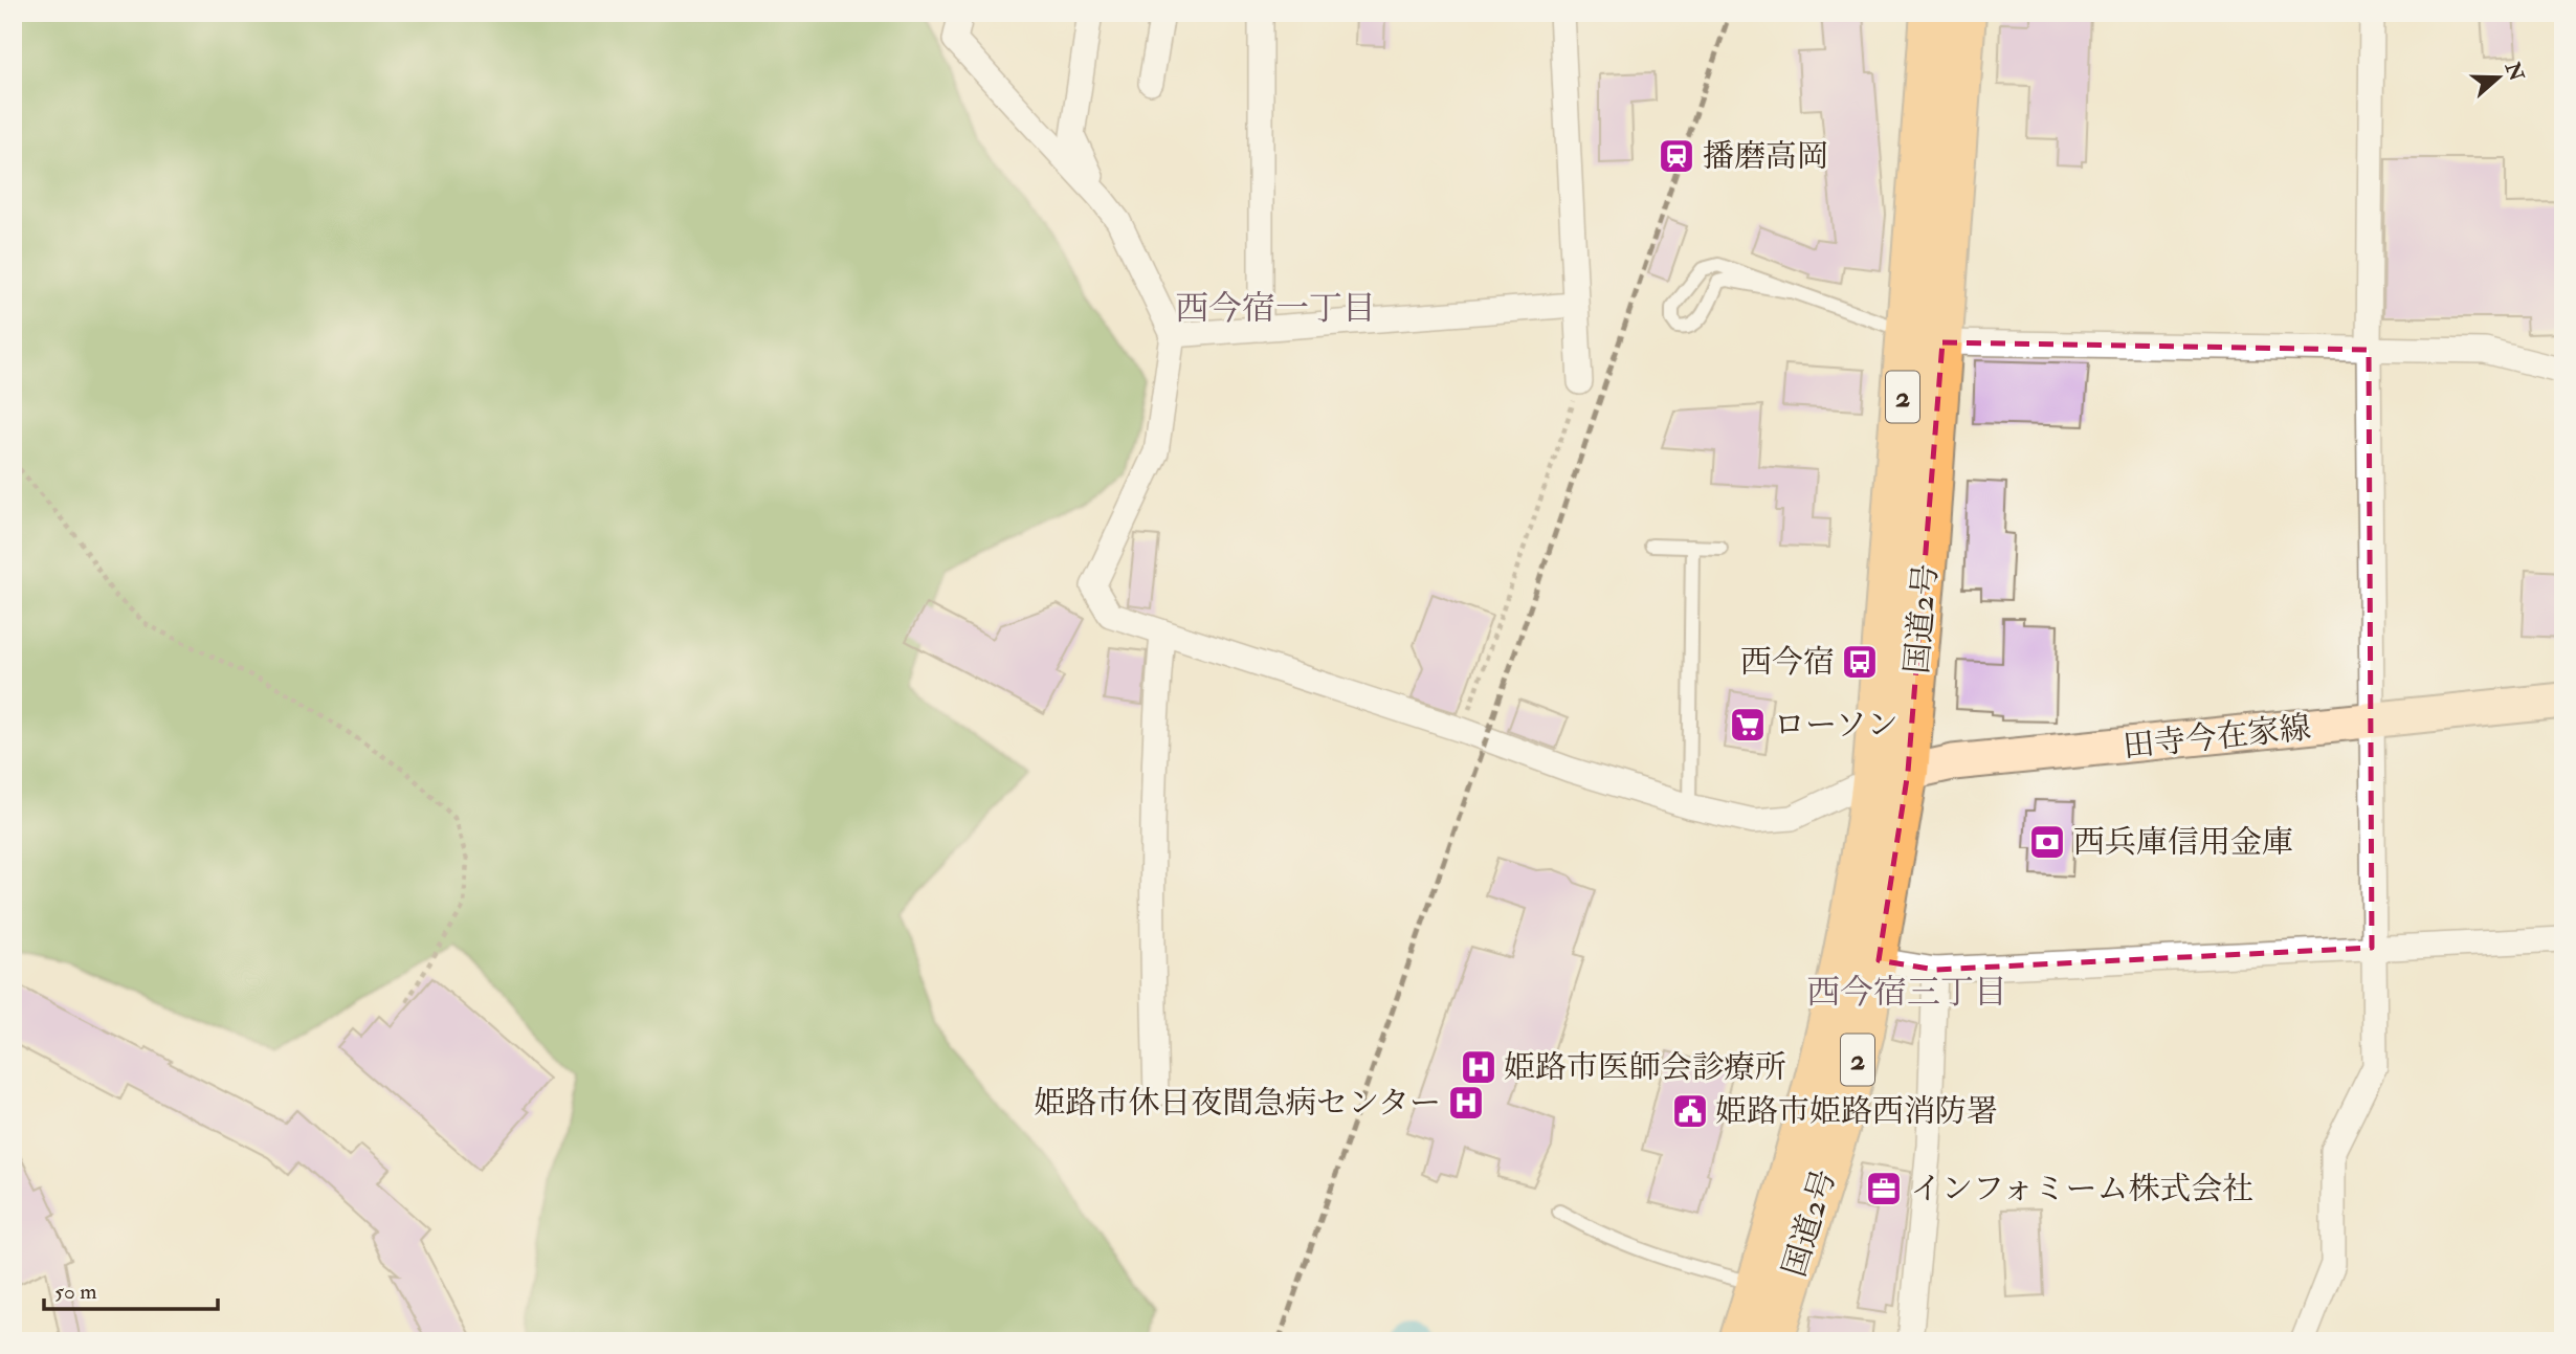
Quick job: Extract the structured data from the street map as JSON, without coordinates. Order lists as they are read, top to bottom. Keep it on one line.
{"streets":{"highway":["2","国道2号"],"main road":["田寺今在家線"]},"crossings":[["国道2号","田寺今在家線"]],"districts":["西今宿一丁目","西今宿三丁目"],"places":{"station":["播磨高岡"],"bus stop":["西今宿"],"supermarket":["ローソン"],"bank":["西兵庫信用金庫"],"hospital":["姫路市医師会診療所","姫路市休日夜間急病センター"],"public building":["姫路市姫路西消防署"],"office":["インフォミーム株式会社"]},"scale_bar":"50 m","north":"right"}
